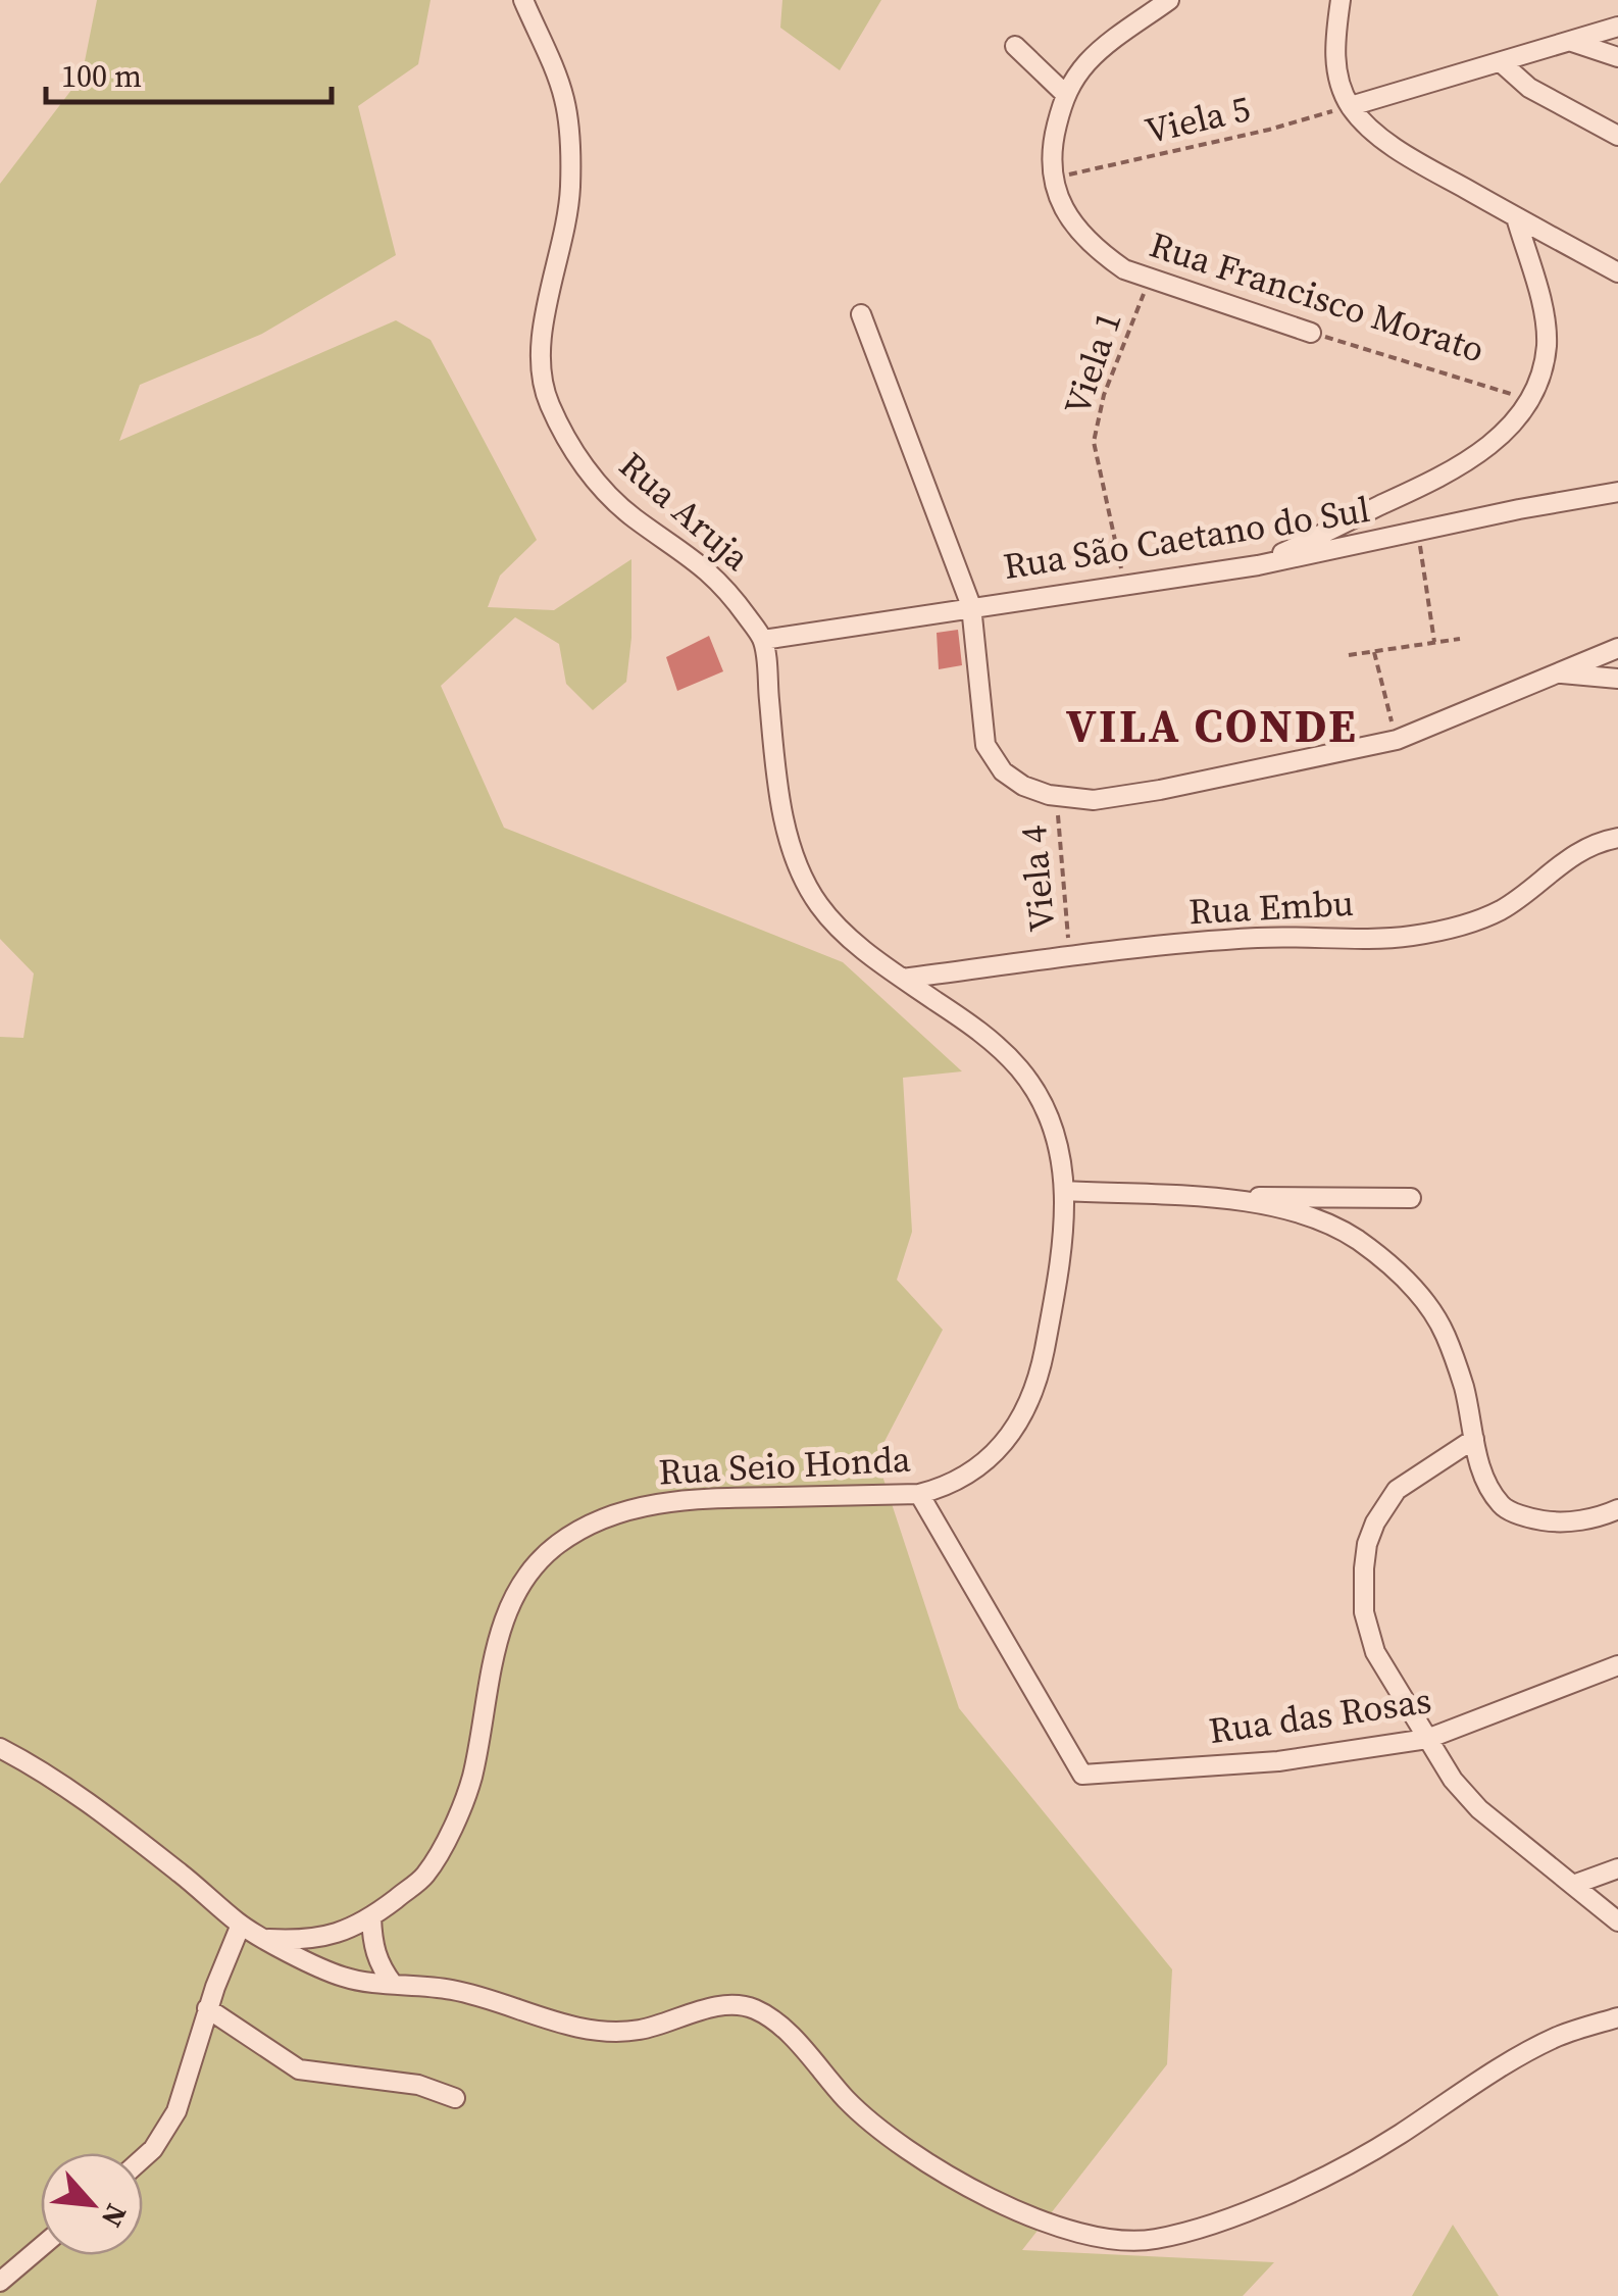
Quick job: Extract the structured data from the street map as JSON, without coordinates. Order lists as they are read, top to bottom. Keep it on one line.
{"streets":{"street":["Rua Francisco Morato","Rua Aruja","Rua São Caetano do Sul","Rua Embu","Rua Seio Honda","Rua das Rosas"],"path":["Viela 5","Viela 1","Viela 4"]},"crossings":[["Viela 5","Rua Francisco Morato"],["Rua Francisco Morato","Viela 1"],["Viela 1","Rua São Caetano do Sul"],["Rua Aruja","Rua São Caetano do Sul"],["Viela 4","Rua Embu"],["Rua Embu","Rua Seio Honda"],["Rua Seio Honda","Rua das Rosas"]],"districts":["VILA CONDE"],"scale_bar":"100 m","north":"bottom right"}
